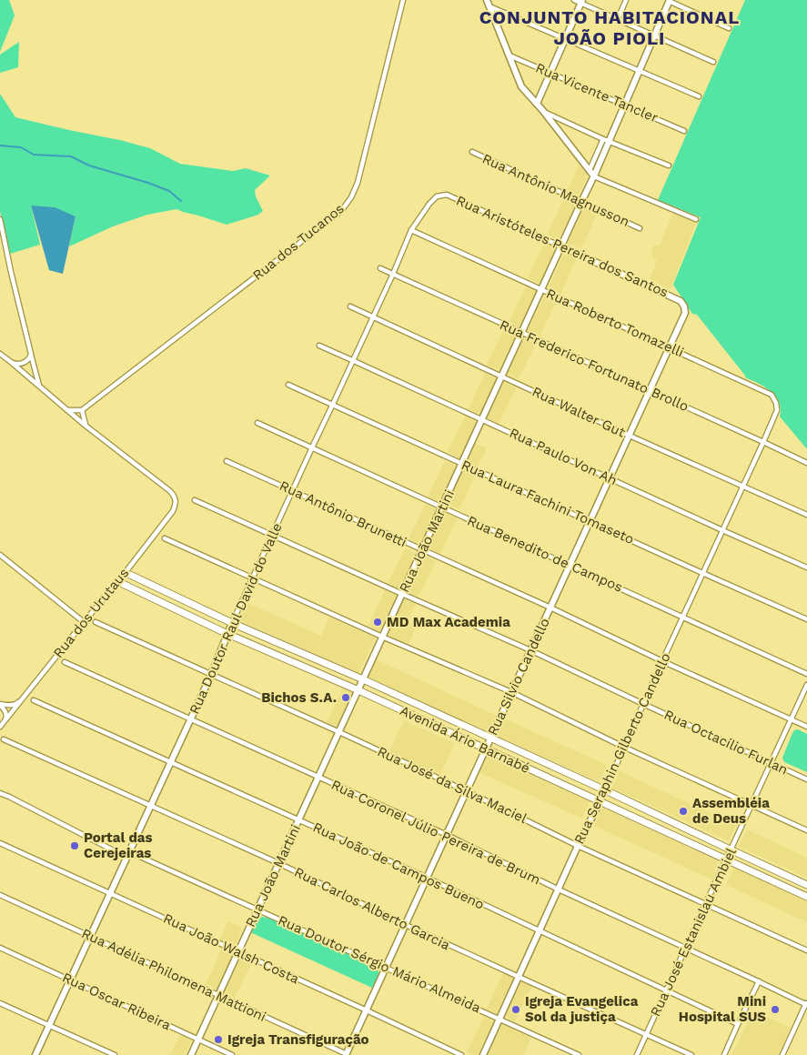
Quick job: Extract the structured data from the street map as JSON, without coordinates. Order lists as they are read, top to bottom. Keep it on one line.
{"streets":{"main road":["Avenida Ário Barnabé"],"street":["Rua Vicente Tancler","Rua Antônio Magnusson","Rua dos Tucanos","Rua Aristóteles Pereira dos Santos","Rua Roberto Tomazelli","Rua Frederico Fortunato Brollo","Rua Walter Gut","Rua Paulo Von Ah","Rua Laura Fachini Tomaseto","Rua Antônio Brunetti","Rua João Martini","Rua Benedito de Campos","Rua dos Urutaus","Rua Doutor Raul David do Valle","Rua Silvio Candello","Rua Octacílio Furlan","Rua Seraphin Gilberto Candello","Rua José da Silva Maciel","Rua Coronel Júlio Pereira de Brum","Rua João de Campos Bueno","Rua Carlos Alberto Garcia","Rua José Estanislau Ambiel","Rua João Walsh Costa","Rua Doutor Sérgio Mário Almeida","Rua Adélia Philomena Mattioni","Rua Oscar Ribeira"]},"crossings":[["Rua Vicente Tancler","Rua João Martini"],["Rua Antônio Magnusson","Rua João Martini"],["Rua Aristóteles Pereira dos Santos","Rua Roberto Tomazelli"],["Rua Aristóteles Pereira dos Santos","Rua João Martini"],["Rua Aristóteles Pereira dos Santos","Rua Doutor Raul David do Valle"],["Rua Aristóteles Pereira dos Santos","Rua Silvio Candello"],["Rua Roberto Tomazelli","Rua Frederico Fortunato Brollo"],["Rua Roberto Tomazelli","Rua João Martini"],["Rua Roberto Tomazelli","Rua Doutor Raul David do Valle"],["Rua Roberto Tomazelli","Rua Silvio Candello"],["Rua Roberto Tomazelli","Rua Seraphin Gilberto Candello"],["Rua Frederico Fortunato Brollo","Rua João Martini"],["Rua Frederico Fortunato Brollo","Rua Doutor Raul David do Valle"],["Rua Frederico Fortunato Brollo","Rua Silvio Candello"],["Rua Frederico Fortunato Brollo","Rua Seraphin Gilberto Candello"],["Rua Walter Gut","Rua João Martini"],["Rua Walter Gut","Rua Doutor Raul David do Valle"],["Rua Walter Gut","Rua Silvio Candello"],["Rua Walter Gut","Rua Seraphin Gilberto Candello"],["Rua Paulo Von Ah","Rua João Martini"],["Rua Paulo Von Ah","Rua Doutor Raul David do Valle"],["Rua Paulo Von Ah","Rua Silvio Candello"],["Rua Paulo Von Ah","Rua Seraphin Gilberto Candello"],["Rua Laura Fachini Tomaseto","Rua João Martini"],["Rua Laura Fachini Tomaseto","Rua Doutor Raul David do Valle"],["Rua Laura Fachini Tomaseto","Rua Silvio Candello"],["Rua Laura Fachini Tomaseto","Rua Seraphin Gilberto Candello"],["Rua Antônio Brunetti","Rua João Martini"],["Rua Antônio Brunetti","Rua Doutor Raul David do Valle"],["Rua Antônio Brunetti","Rua Silvio Candello"],["Rua Antônio Brunetti","Rua Seraphin Gilberto Candello"],["Rua Antônio Brunetti","Rua José Estanislau Ambiel"],["Rua João Martini","Rua Benedito de Campos"],["Rua João Martini","Avenida Ário Barnabé"],["Rua João Martini","Rua Octacílio Furlan"],["Rua João Martini","Rua José da Silva Maciel"],["Rua João Martini","Rua Coronel Júlio Pereira de Brum"],["Rua João Martini","Rua João de Campos Bueno"],["Rua João Martini","Rua Carlos Alberto Garcia"],["Rua João Martini","Rua João Walsh Costa"],["Rua João Martini","Rua Doutor Sérgio Mário Almeida"],["Rua João Martini","Rua Adélia Philomena Mattioni"],["Rua João Martini","Rua Oscar Ribeira"],["Rua Benedito de Campos","Rua Doutor Raul David do Valle"],["Rua Benedito de Campos","Rua Silvio Candello"],["Rua Benedito de Campos","Rua Seraphin Gilberto Candello"],["Rua Doutor Raul David do Valle","Avenida Ário Barnabé"],["Rua Doutor Raul David do Valle","Rua Octacílio Furlan"],["Rua Doutor Raul David do Valle","Rua José da Silva Maciel"],["Rua Doutor Raul David do Valle","Rua Coronel Júlio Pereira de Brum"],["Rua Doutor Raul David do Valle","Rua João de Campos Bueno"],["Rua Doutor Raul David do Valle","Rua Carlos Alberto Garcia"],["Rua Doutor Raul David do Valle","Rua João Walsh Costa"],["Rua Doutor Raul David do Valle","Rua Doutor Sérgio Mário Almeida"],["Rua Doutor Raul David do Valle","Rua Adélia Philomena Mattioni"],["Rua Doutor Raul David do Valle","Rua Oscar Ribeira"],["Rua Silvio Candello","Avenida Ário Barnabé"],["Rua Silvio Candello","Rua Octacílio Furlan"],["Rua Silvio Candello","Rua José da Silva Maciel"],["Rua Silvio Candello","Rua Coronel Júlio Pereira de Brum"],["Rua Silvio Candello","Rua João de Campos Bueno"],["Rua Silvio Candello","Rua Carlos Alberto Garcia"],["Rua Silvio Candello","Rua João Walsh Costa"],["Rua Silvio Candello","Rua Doutor Sérgio Mário Almeida"],["Rua Silvio Candello","Rua Adélia Philomena Mattioni"],["Avenida Ário Barnabé","Rua Seraphin Gilberto Candello"],["Avenida Ário Barnabé","Rua José Estanislau Ambiel"],["Rua Octacílio Furlan","Rua Seraphin Gilberto Candello"],["Rua Octacílio Furlan","Rua José Estanislau Ambiel"],["Rua Seraphin Gilberto Candello","Rua José da Silva Maciel"],["Rua Seraphin Gilberto Candello","Rua Coronel Júlio Pereira de Brum"],["Rua Seraphin Gilberto Candello","Rua João de Campos Bueno"],["Rua Seraphin Gilberto Candello","Rua Carlos Alberto Garcia"],["Rua Seraphin Gilberto Candello","Rua Doutor Sérgio Mário Almeida"],["Rua José da Silva Maciel","Rua José Estanislau Ambiel"],["Rua Coronel Júlio Pereira de Brum","Rua José Estanislau Ambiel"],["Rua João de Campos Bueno","Rua José Estanislau Ambiel"],["Rua Carlos Alberto Garcia","Rua José Estanislau Ambiel"]],"districts":["CONJUNTO HABITACIONAL JOÃO PIOLI"],"places":["MD Max Academia","Bichos S.A.","Assembléia de Deus","Portal das Cerejeiras","Igreja Evangelica Sol da justiça","Mini Hospital SUS","Igreja Transfiguração"]}
